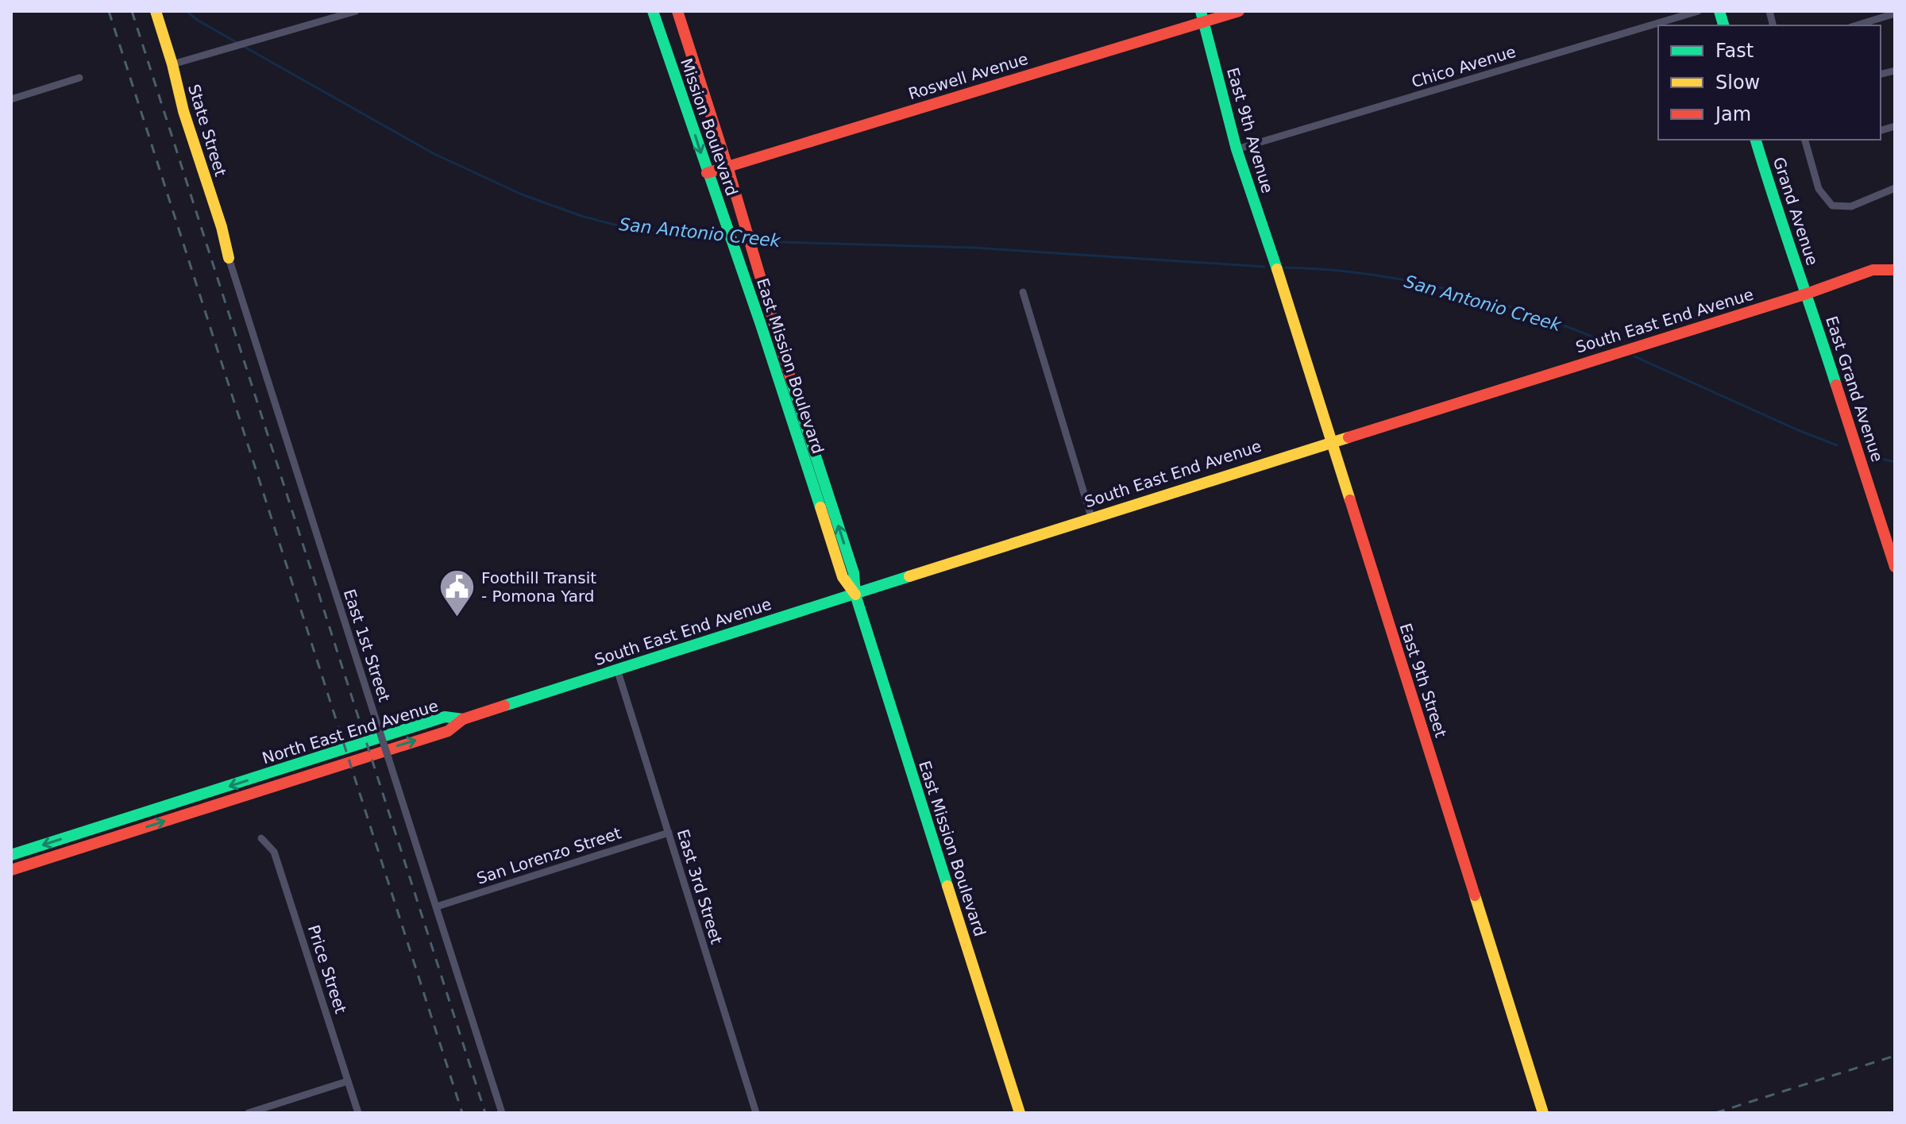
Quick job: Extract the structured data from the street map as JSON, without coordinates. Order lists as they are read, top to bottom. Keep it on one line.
{"streets":{"street":["Chico Avenue","Roswell Avenue","Mission Boulevard","State Street","East 9th Avenue","Grand Avenue","South East End Avenue","East Mission Boulevard","East Grand Avenue","East 1st Street","East 9th Street","North East End Avenue","San Lorenzo Street","East 3rd Street","Price Street"]},"crossings":[["Chico Avenue","East 9th Avenue"],["Roswell Avenue","Mission Boulevard"],["Roswell Avenue","East 9th Avenue"],["Roswell Avenue","East Mission Boulevard"],["Mission Boulevard","East Mission Boulevard"],["State Street","East 1st Street"],["East 9th Avenue","East 9th Street"],["Grand Avenue","South East End Avenue"],["Grand Avenue","East Grand Avenue"],["South East End Avenue","East Mission Boulevard"],["South East End Avenue","East Grand Avenue"],["South East End Avenue","East 9th Street"],["South East End Avenue","North East End Avenue"],["South East End Avenue","East 3rd Street"],["East 1st Street","San Lorenzo Street"],["San Lorenzo Street","East 3rd Street"]],"one_way":["Mission Boulevard"],"water":["San Antonio Creek"],"places":{"public building":["Foothill Transit - Pomona Yard"]},"legend":["Fast","Slow","Jam"]}
